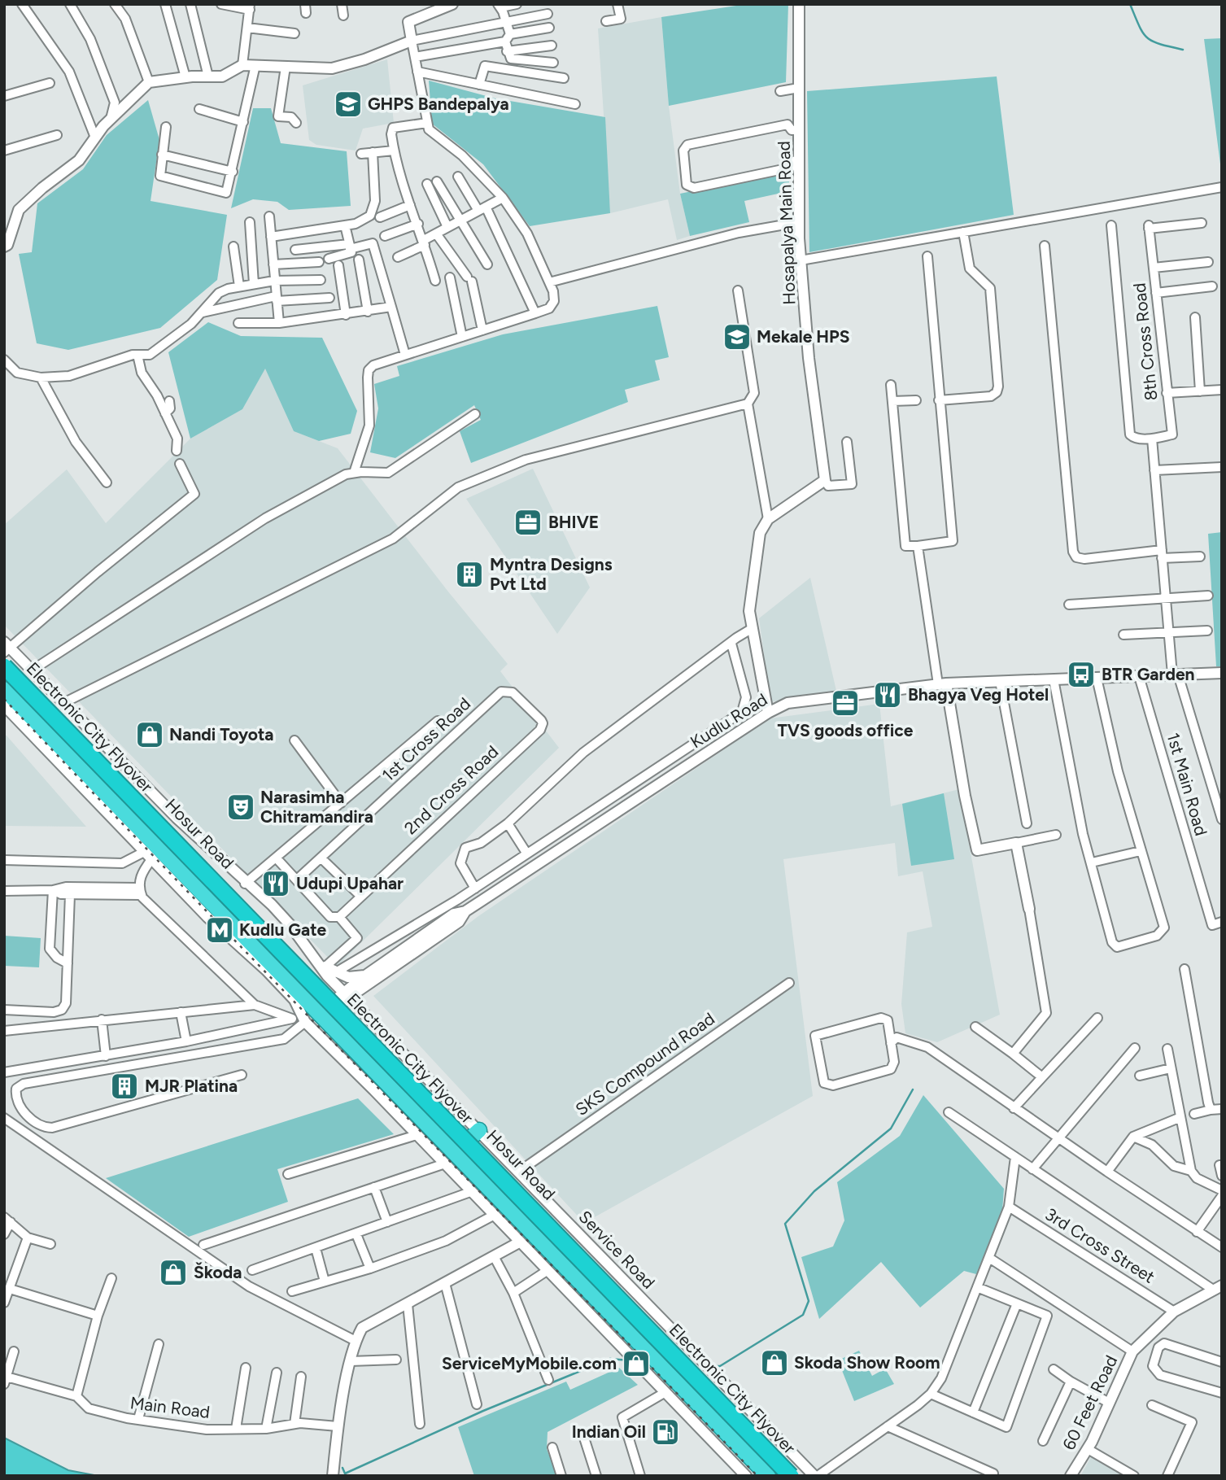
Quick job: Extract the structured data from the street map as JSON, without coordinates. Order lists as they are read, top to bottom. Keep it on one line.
{"streets":{"highway":["Electronic City Flyover","Hosur Road"],"street":["Hosapalya Main Road","8th Cross Road","Kudlu Road","1st Cross Road","1st Main Road","2nd Cross Road","SKS Compound Road","3rd Cross Street","Service Road","60 Feet Road","Main Road"]},"crossings":[["Kudlu Road","1st Main Road"],["Kudlu Road","Hosur Road"],["1st Cross Road","2nd Cross Road"],["Hosur Road","Service Road"],["SKS Compound Road","Service Road"],["3rd Cross Street","60 Feet Road"]],"places":{"school or university":["GHPS Bandepalya","Mekale HPS"],"office":["BHIVE","TVS goods office"],"building":["Myntra Designs Pvt Ltd","MJR Platina"],"bus stop":["BTR Garden"],"restaurant":["Bhagya Veg Hotel","Udupi Upahar"],"shop":["Nandi Toyota","Škoda","Skoda Show Room","ServiceMyMobile.com"],"theatre":["Narasimha Chitramandira"],"metro station":["Kudlu Gate"],"fuel station":["Indian Oil"]}}
